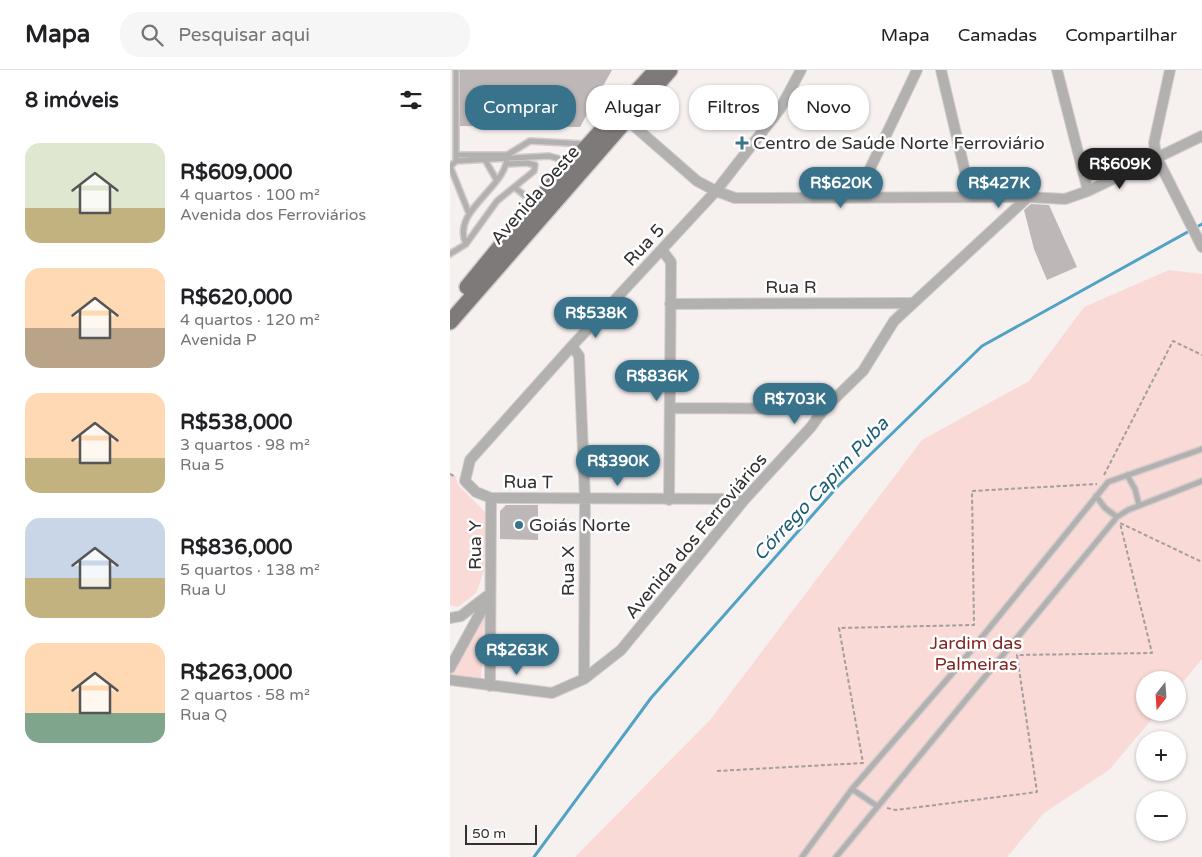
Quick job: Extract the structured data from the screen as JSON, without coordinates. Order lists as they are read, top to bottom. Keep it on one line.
{"streets":{"main road":["Avenida Oeste"],"street":["Rua 5","Rua R","Rua T","Avenida dos Ferroviários","Rua Y","Rua X"]},"crossings":[["Rua 5","Rua T"],["Rua 5","Rua X"],["Rua R","Avenida dos Ferroviários"],["Rua T","Avenida dos Ferroviários"],["Rua T","Rua Y"],["Rua T","Rua X"],["Avenida dos Ferroviários","Rua Y"],["Avenida dos Ferroviários","Rua X"]],"water":["Córrego Capim Puba"],"parks":["Jardim das Palmeiras"],"places":{"health":["Centro de Saúde Norte Ferroviário"],"other":["Goiás Norte"]},"scale_bar":"50 m","north":"bottom","page":{"header":"Mapa","search":"Pesquisar aqui","nav":["Mapa","Camadas","Compartilhar"],"heading":"8 imóveis","chip":["Comprar","Alugar","Filtros","Novo"],"list":[{"name":"R$609,000","note":"4 quartos · 100 m² · Avenida dos Ferroviários"},{"name":"R$620,000","note":"4 quartos · 120 m² · Avenida P"},{"name":"R$538,000","note":"3 quartos · 98 m² · Rua 5"},{"name":"R$836,000","note":"5 quartos · 138 m² · Rua U"},{"name":"R$263,000","note":"2 quartos · 58 m² · Rua Q"}],"price":["R$609K","R$620K","R$427K","R$538K","R$836K","R$703K","R$390K","R$263K"],"map_buttons":["+","−"],"scale":"50 m"}}
